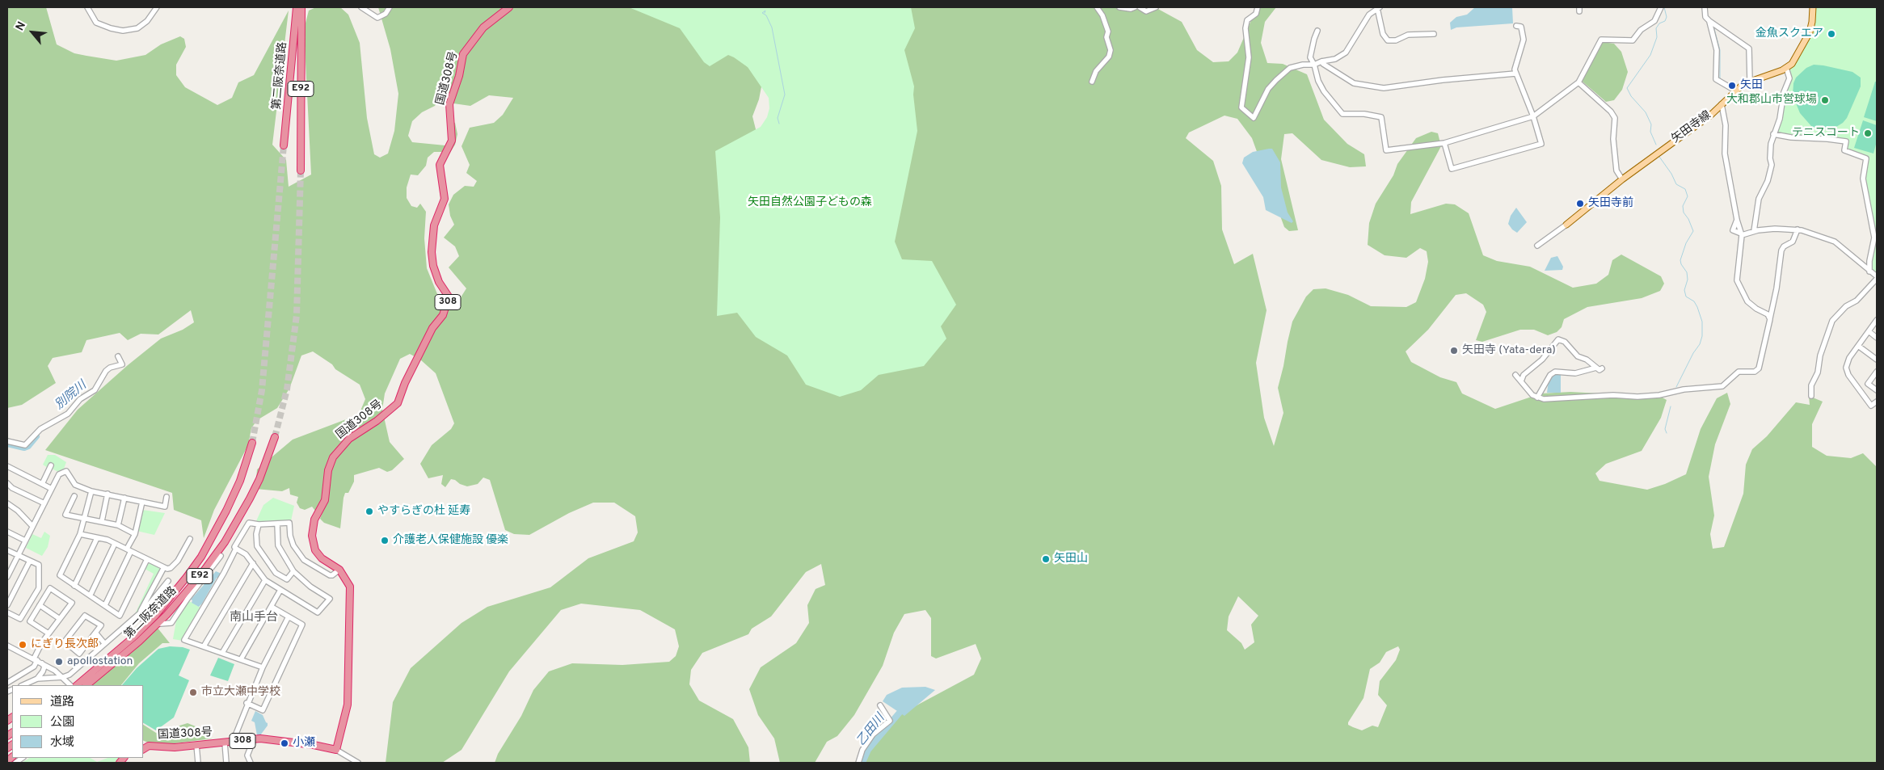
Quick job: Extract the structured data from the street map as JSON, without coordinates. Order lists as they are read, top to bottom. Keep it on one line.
{"streets":{"highway":["第二阪奈道路","国道308号","E92","308"],"main road":["矢田寺線"]},"districts":["南山手台"],"water":["別院川","乙田川"],"parks":["矢田自然公園子どもの森"],"places":["金魚スクエア","矢田","大和郡山市営球場","テニスコート","矢田寺前","矢田寺 (Yata-dera)","やすらぎの杜 延寿","介護老人保健施設 優楽","矢田山","にぎり長次郎","apollostation","市立大瀬中学校","小瀬"],"legend":["道路","公園","水域"],"north":"top left"}
